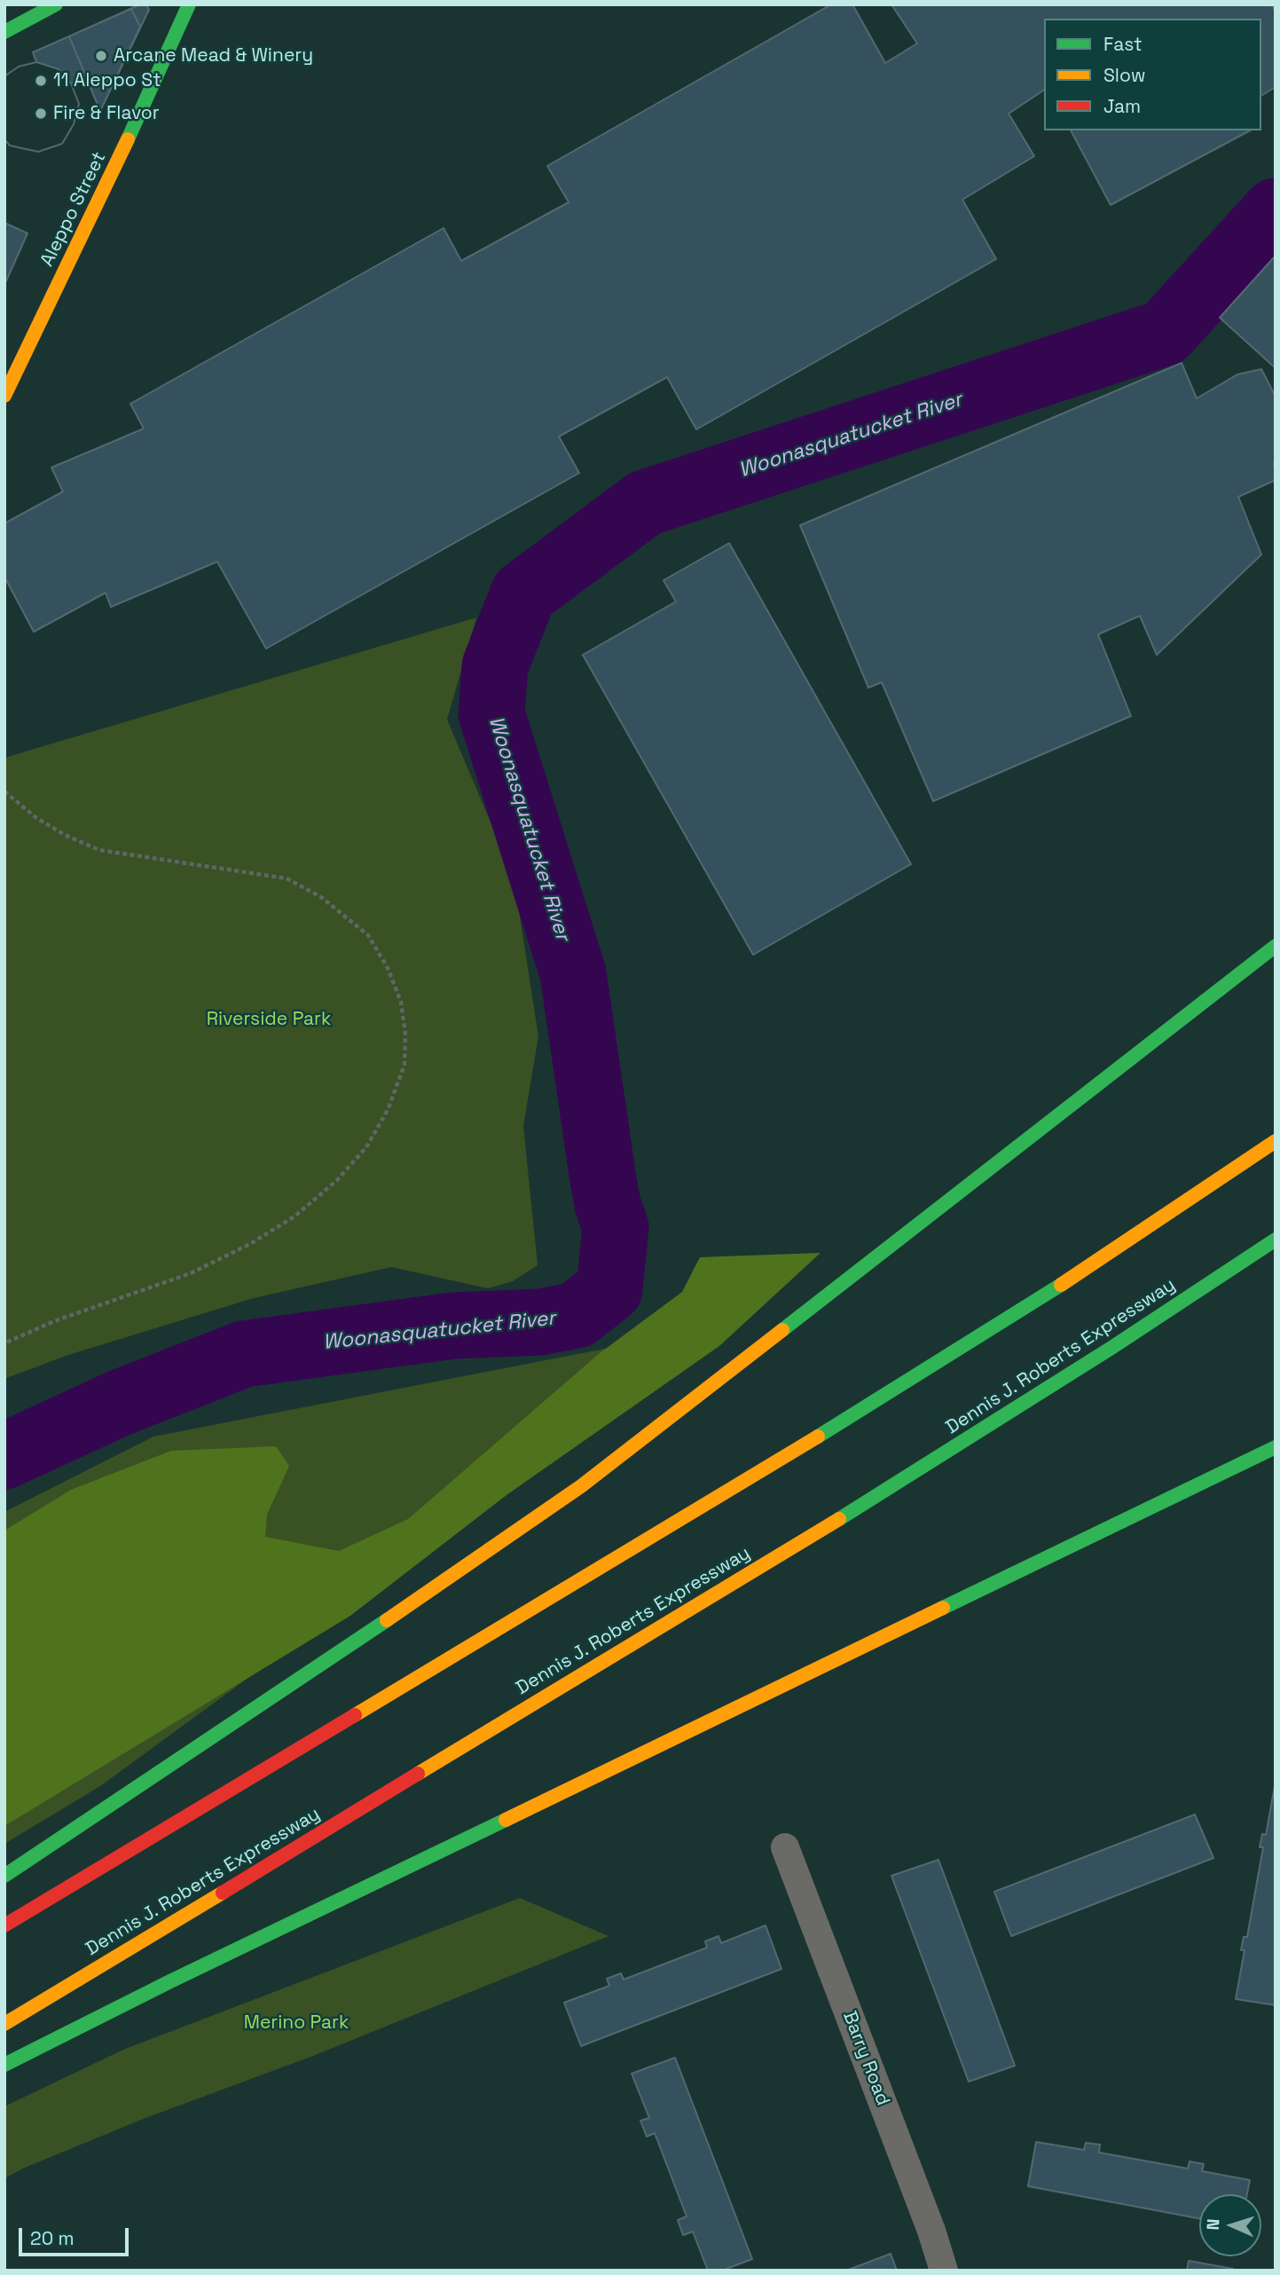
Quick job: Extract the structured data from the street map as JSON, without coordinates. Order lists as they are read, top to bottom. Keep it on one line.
{"streets":{"main road":["Aleppo Street","Dennis J. Roberts Expressway"],"street":["Barry Road"]},"water":["Woonasquatucket River"],"parks":["Riverside Park","Merino Park"],"places":["Arcane Mead & Winery","11 Aleppo St","Fire & Flavor"],"legend":["Fast","Slow","Jam"],"scale_bar":"20 m","north":"left"}
